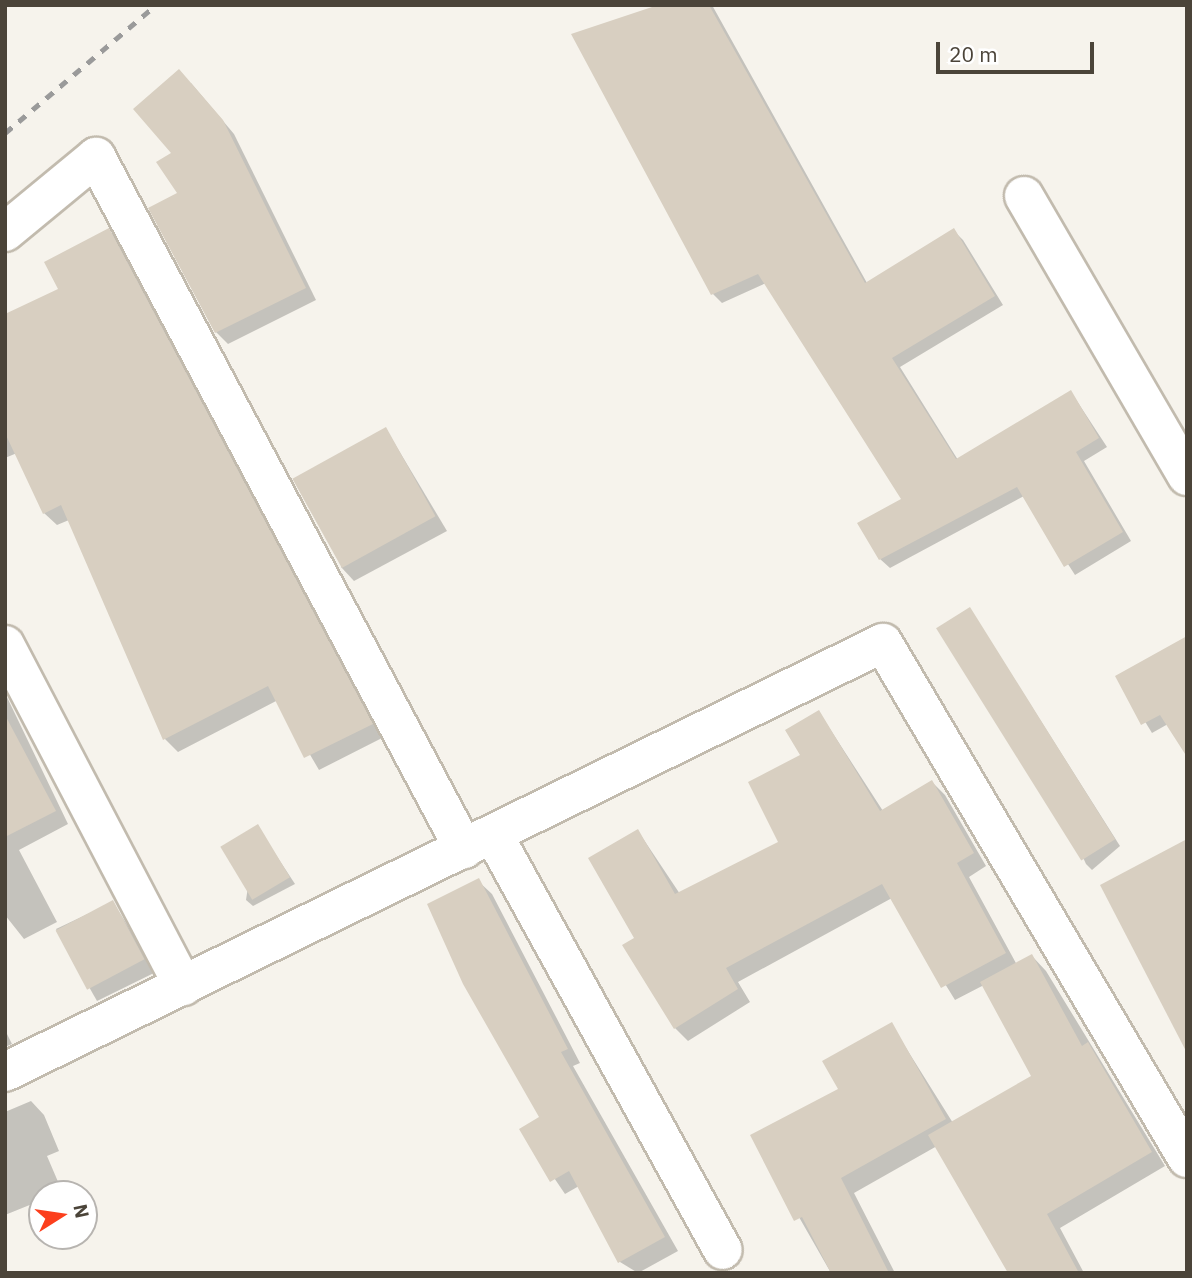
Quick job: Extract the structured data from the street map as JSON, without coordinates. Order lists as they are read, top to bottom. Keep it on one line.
{"scale_bar":"20 m","north":"right"}
